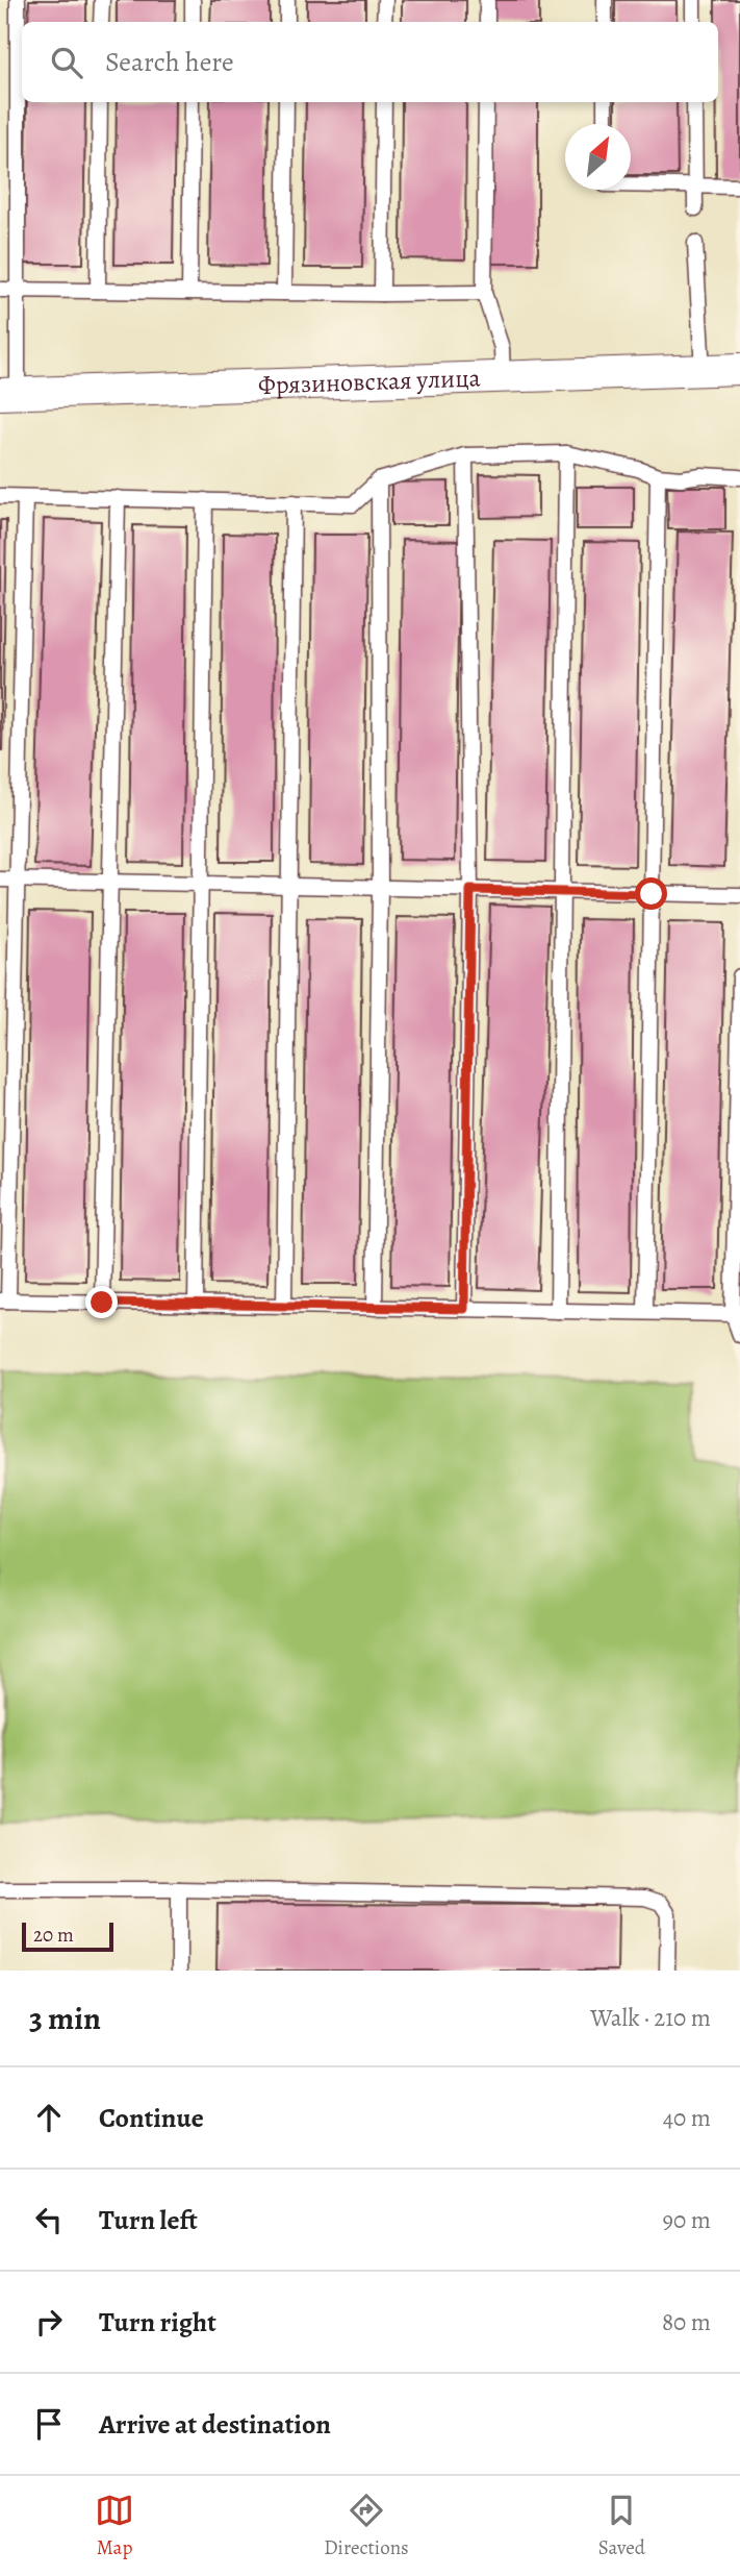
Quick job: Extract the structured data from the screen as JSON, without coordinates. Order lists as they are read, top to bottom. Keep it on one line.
{"streets":{"street":["Фрязиновская улица"]},"scale_bar":"20 m","north":"top right","page":{"search":"Search here","scale":"20 m","heading":["3 min","Walk · 210 m"],"list":[["Continue","40 m"],["Turn left","90 m"],["Turn right","80 m"],"Arrive at destination"],"nav":["Map","Directions","Saved"]}}
